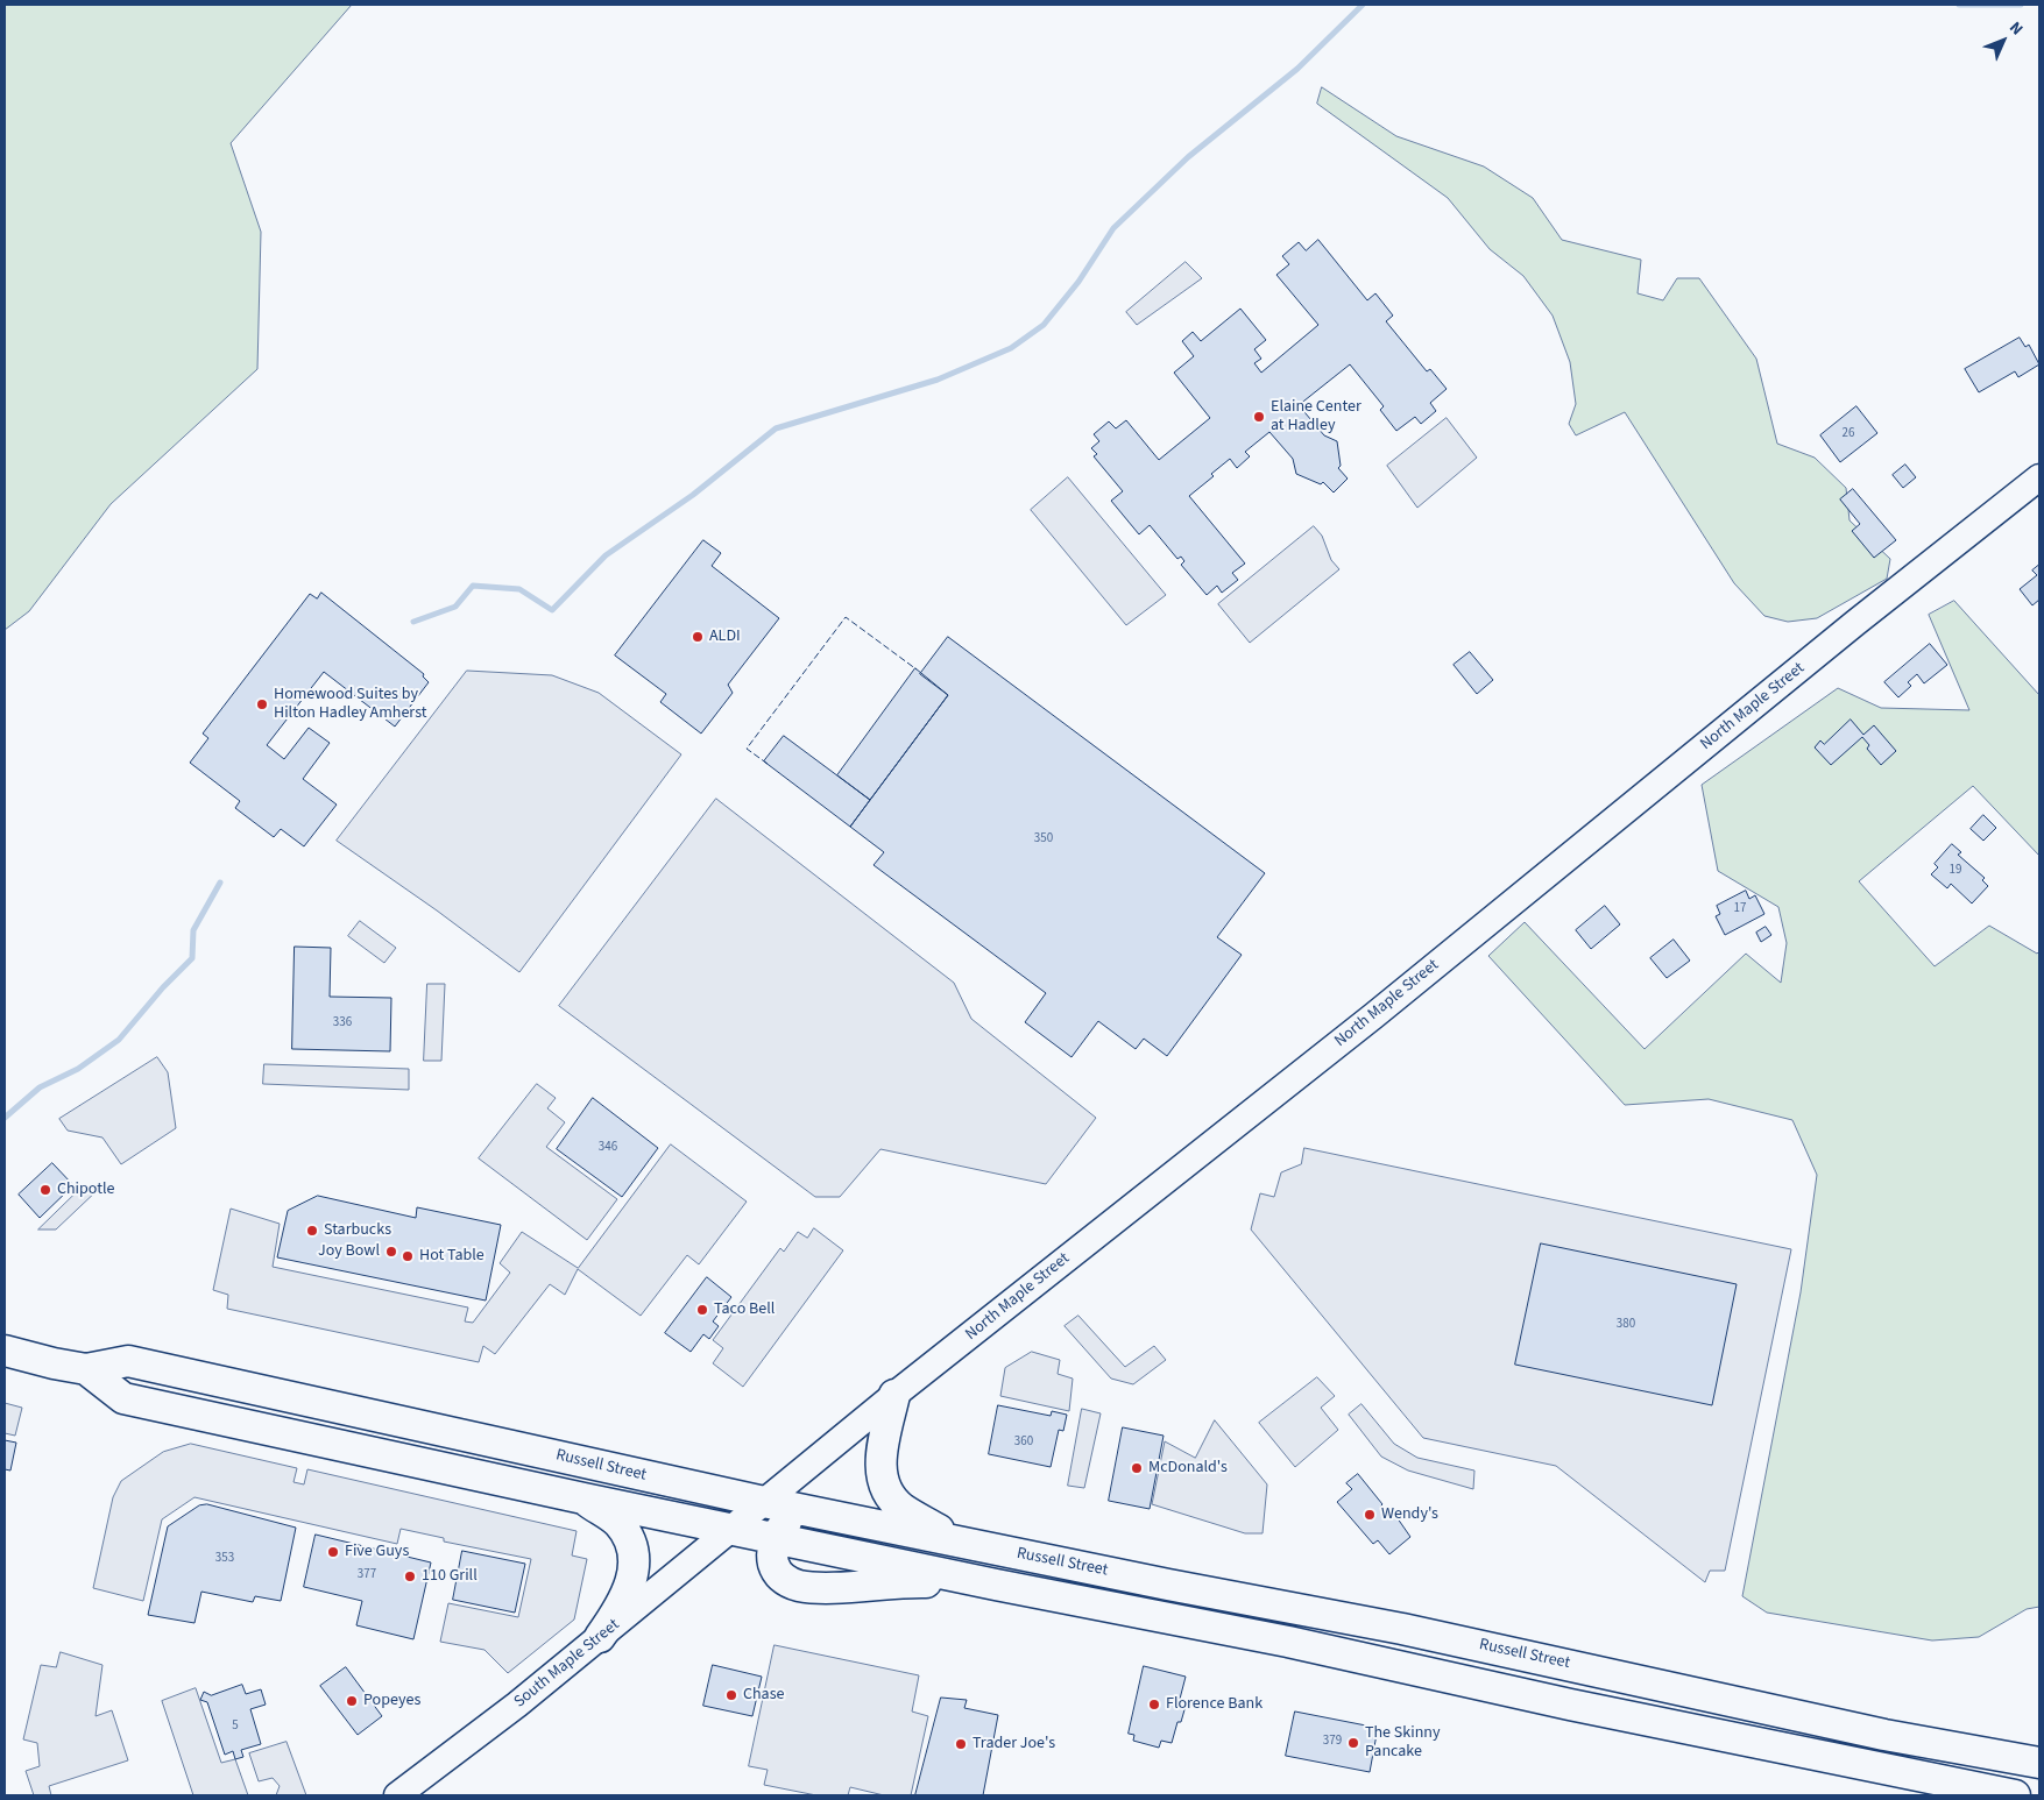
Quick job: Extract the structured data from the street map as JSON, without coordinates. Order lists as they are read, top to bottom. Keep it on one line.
{"streets":{"highway":["Russell Street"],"main road":["North Maple Street","South Maple Street"]},"crossings":[["North Maple Street","Russell Street"],["North Maple Street","South Maple Street"],["Russell Street","South Maple Street"]],"places":["Elaine Center at Hadley","ALDI","Homewood Suites by Hilton Hadley Amherst","Chipotle","Starbucks","Joy Bowl","Hot Table","Taco Bell","McDonald's","Wendy's","Five Guys","110 Grill","Chase","Popeyes","Florence Bank","The Skinny Pancake","Trader Joe's"],"house_numbers":["26","350","19","17","336","346","380","360","353","377","5","379"],"north":"top right"}
